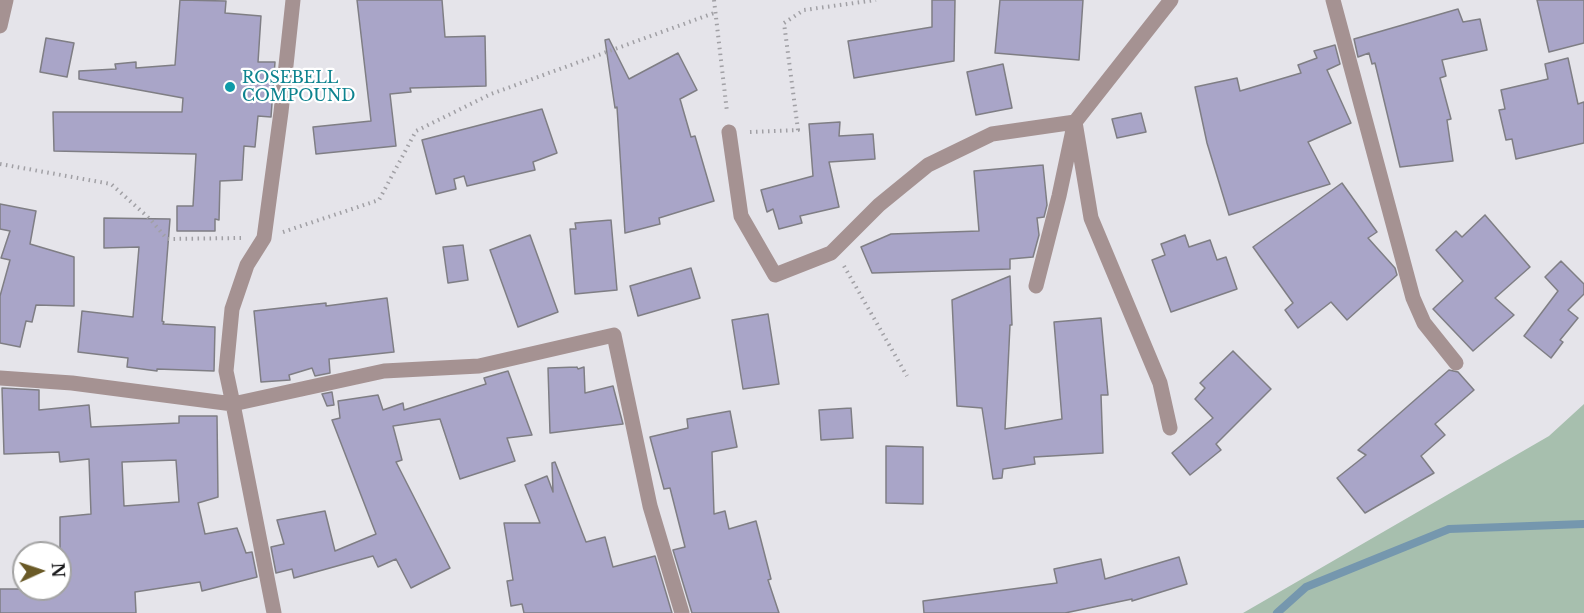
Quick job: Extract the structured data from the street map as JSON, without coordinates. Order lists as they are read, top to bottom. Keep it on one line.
{"places":["ROSEBELL COMPOUND"],"north":"right"}
